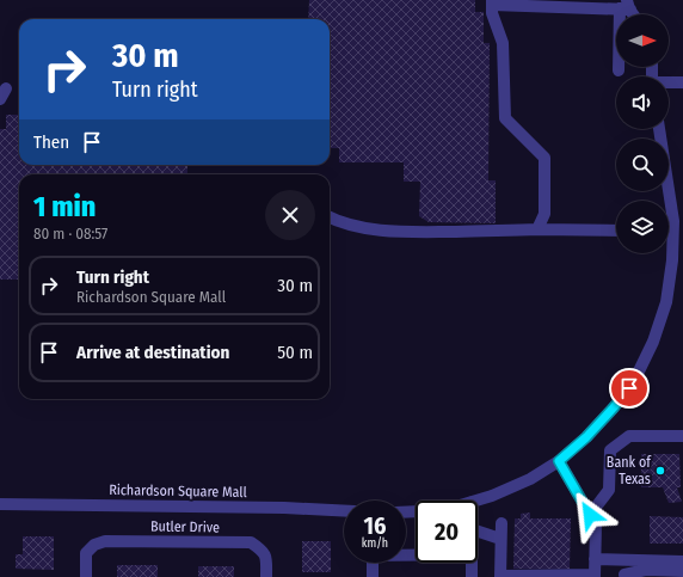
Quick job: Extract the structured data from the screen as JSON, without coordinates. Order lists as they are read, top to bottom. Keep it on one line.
{"streets":{"street":["Richardson Square Mall","Butler Drive"]},"places":["Bank of Texas"],"north":"right","page":{"turn":["30 m","Turn right"],"then":"Then","heading":["1 min","80 m · 08:57"],"list":[{"name":"Turn right","note":"Richardson Square Mall","value":"30 m"},{"name":"Arrive at destination","value":"50 m"}],"speed":"16 km/h","limit":"20"}}
